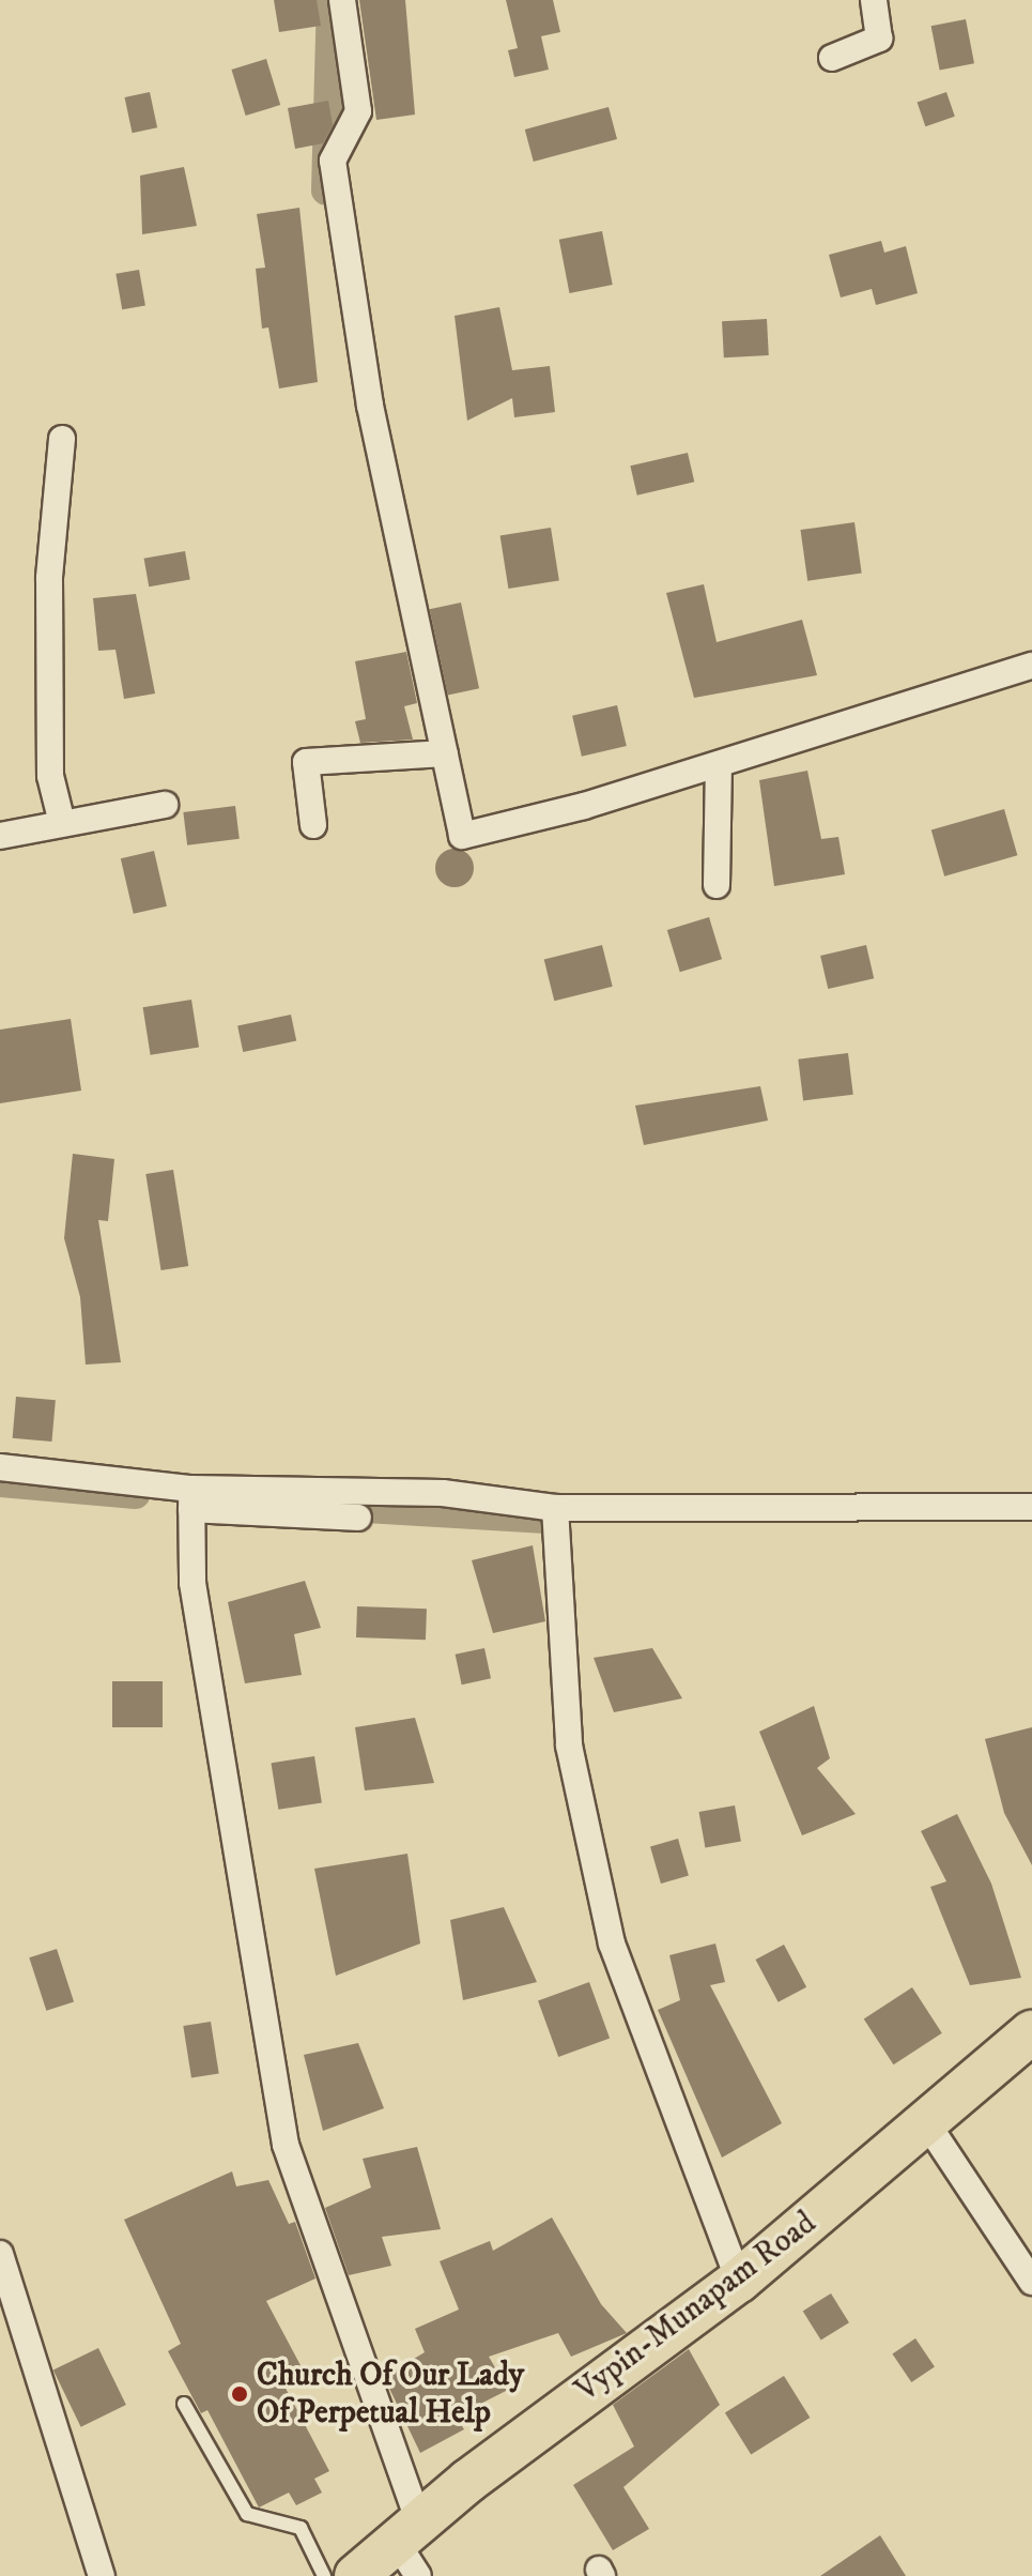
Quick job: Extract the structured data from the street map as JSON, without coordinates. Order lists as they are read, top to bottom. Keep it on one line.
{"streets":{"main road":["Vypin-Munapam Road"]},"places":["Church Of Our Lady Of Perpetual Help"]}
